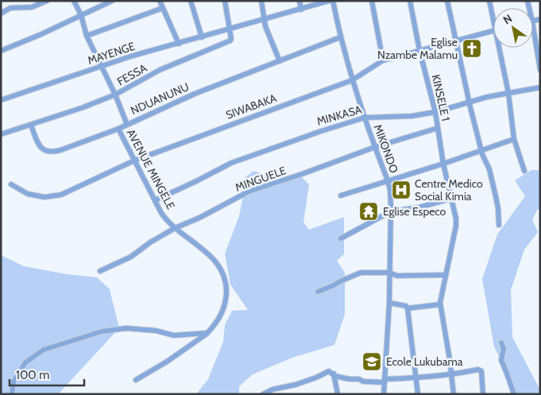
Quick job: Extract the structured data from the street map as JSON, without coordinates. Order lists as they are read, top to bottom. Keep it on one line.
{"streets":{"street":["MAYENGE","FESSA","KINSELE 1","NDUANUNU","SIWABAKA","MINKASA","MIKONDO","AVENUE MINGELE","MINGUELE"]},"crossings":[["MAYENGE","FESSA"],["FESSA","NDUANUNU"],["KINSELE 1","SIWABAKA"],["KINSELE 1","MINKASA"],["KINSELE 1","MINGUELE"],["NDUANUNU","MIKONDO"],["NDUANUNU","AVENUE MINGELE"],["SIWABAKA","MIKONDO"],["SIWABAKA","AVENUE MINGELE"],["MINKASA","MIKONDO"],["MINKASA","AVENUE MINGELE"],["MIKONDO","MINGUELE"],["AVENUE MINGELE","MINGUELE"]],"places":{"church":["Eglise Nzambe Malamu"],"hospital":["Centre Medico Social Kimia"],"temple":["Eglise Especo"],"school or university":["Ecole Lukubama"]},"scale_bar":"100 m","north":"top left"}
